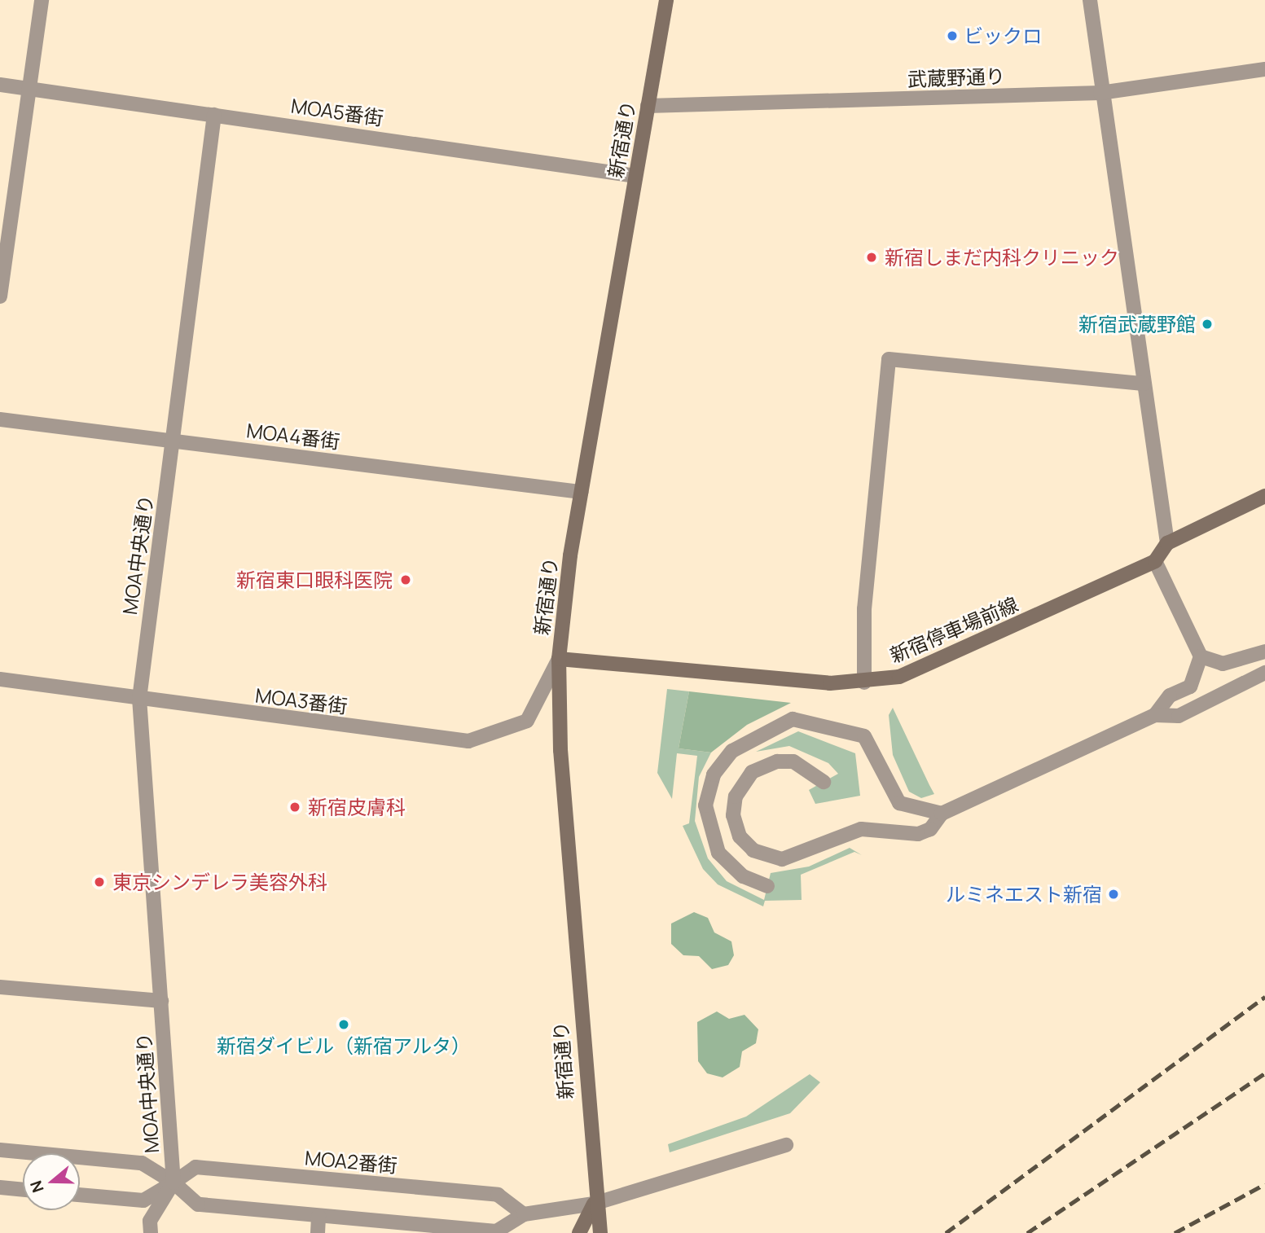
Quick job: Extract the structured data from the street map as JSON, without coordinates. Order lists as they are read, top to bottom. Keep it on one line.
{"streets":{"main road":["新宿通り","新宿停車場前線"],"street":["武蔵野通り","MOA5番街","MOA4番街","MOA中央通り","MOA3番街","MOA2番街"]},"crossings":[["武蔵野通り","新宿通り"],["MOA5番街","新宿通り"],["MOA5番街","MOA中央通り"],["新宿通り","MOA4番街"],["新宿通り","新宿停車場前線"],["新宿通り","MOA3番街"],["MOA4番街","MOA中央通り"],["MOA中央通り","MOA3番街"],["MOA中央通り","MOA2番街"],["新宿停車場前線","MOA3番街"]],"places":["ビックロ","新宿しまだ内科クリニック","新宿武蔵野館","新宿東口眼科医院","新宿皮膚科","東京シンデレラ美容外科","ルミネエスト新宿","新宿ダイビル（新宿アルタ）"],"north":"left"}
